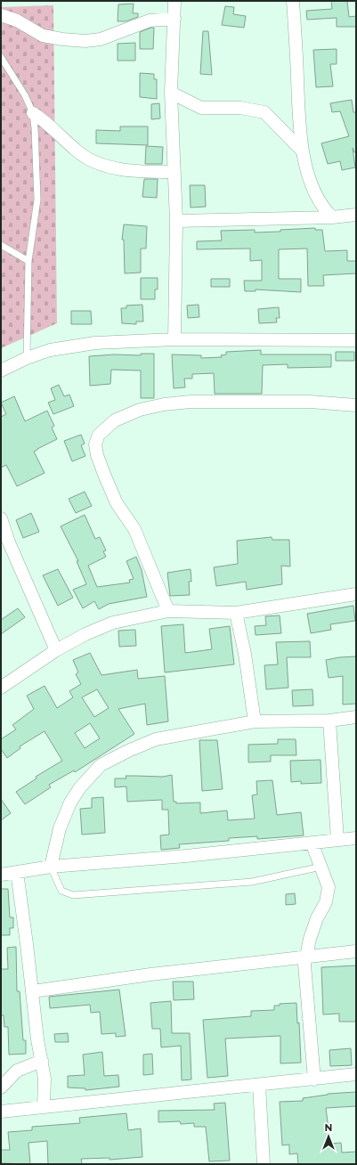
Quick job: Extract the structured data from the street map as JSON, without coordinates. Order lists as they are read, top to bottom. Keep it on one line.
{"north":"top"}
